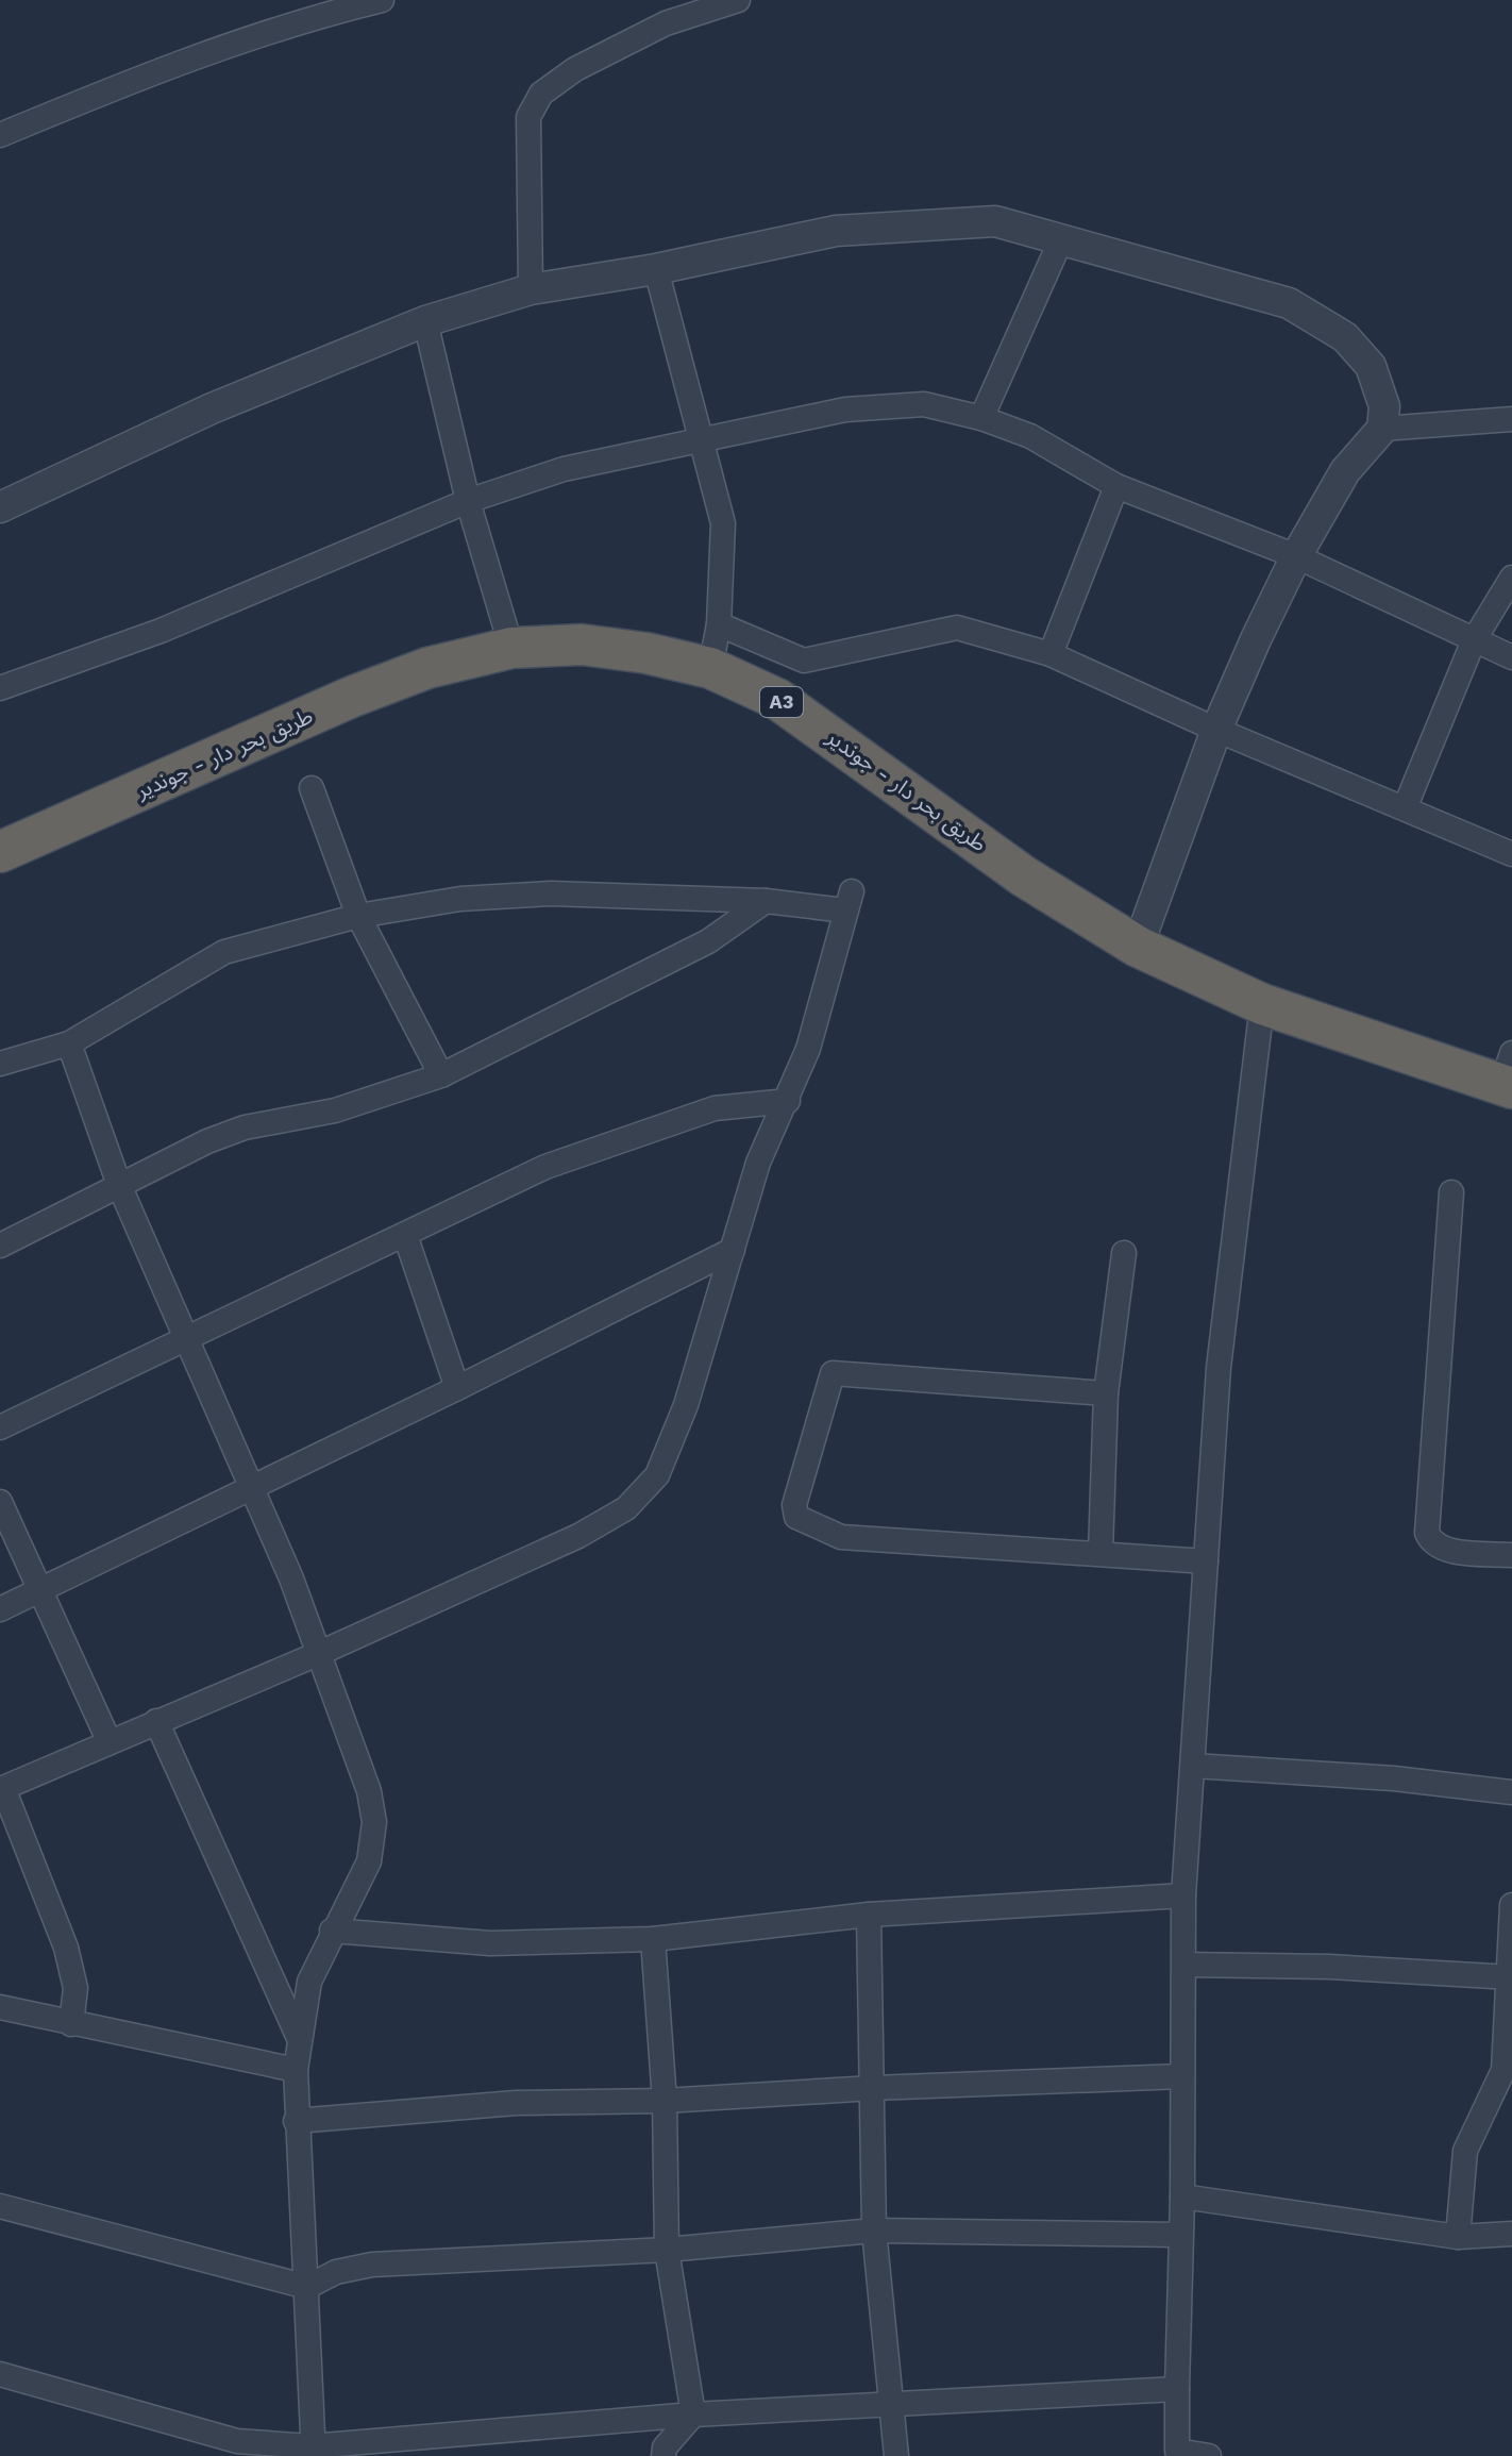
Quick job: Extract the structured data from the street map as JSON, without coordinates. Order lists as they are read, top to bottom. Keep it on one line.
{"streets":{"highway":["A3","طريق بحر دار - جوندير"]}}
